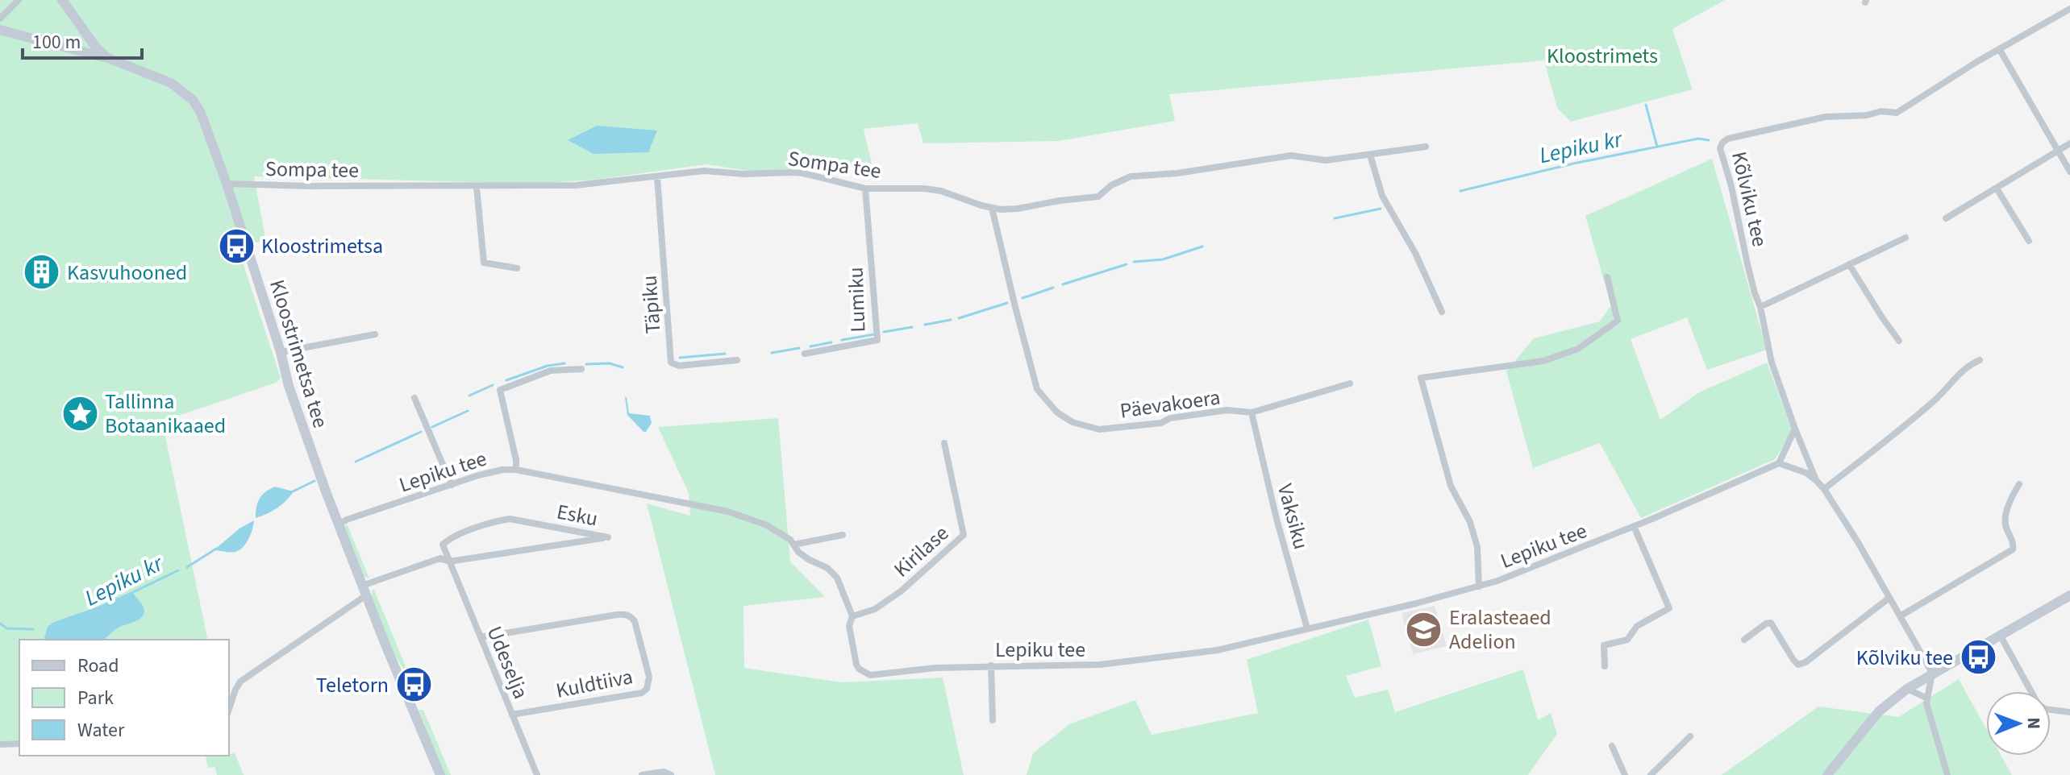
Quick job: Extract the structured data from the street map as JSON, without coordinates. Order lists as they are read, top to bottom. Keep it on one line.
{"streets":{"main road":["Kloostrimetsa tee"],"street":["Sompa tee","Kõlviku tee","Lumiku","Täpiku","Päevakoera","Lepiku tee","Esku","Vaksiku","Kirilase","Udeselja","Kuldtiiva"]},"crossings":[["Sompa tee","Lumiku"],["Sompa tee","Täpiku"],["Sompa tee","Kloostrimetsa tee"],["Sompa tee","Päevakoera"],["Kloostrimetsa tee","Lepiku tee"],["Kloostrimetsa tee","Esku"],["Päevakoera","Vaksiku"],["Lepiku tee","Vaksiku"],["Lepiku tee","Kirilase"],["Esku","Udeselja"],["Udeselja","Kuldtiiva"]],"water":["Lepiku kr"],"parks":["Kloostrimets"],"places":{"bus stop":["Kloostrimetsa","Kõlviku tee","Teletorn"],"building":["Kasvuhooned"],"place":["Tallinna Botaanikaaed"],"school or university":["Eralasteaed Adelion"]},"legend":["Road","Park","Water"],"scale_bar":"100 m","north":"right"}
